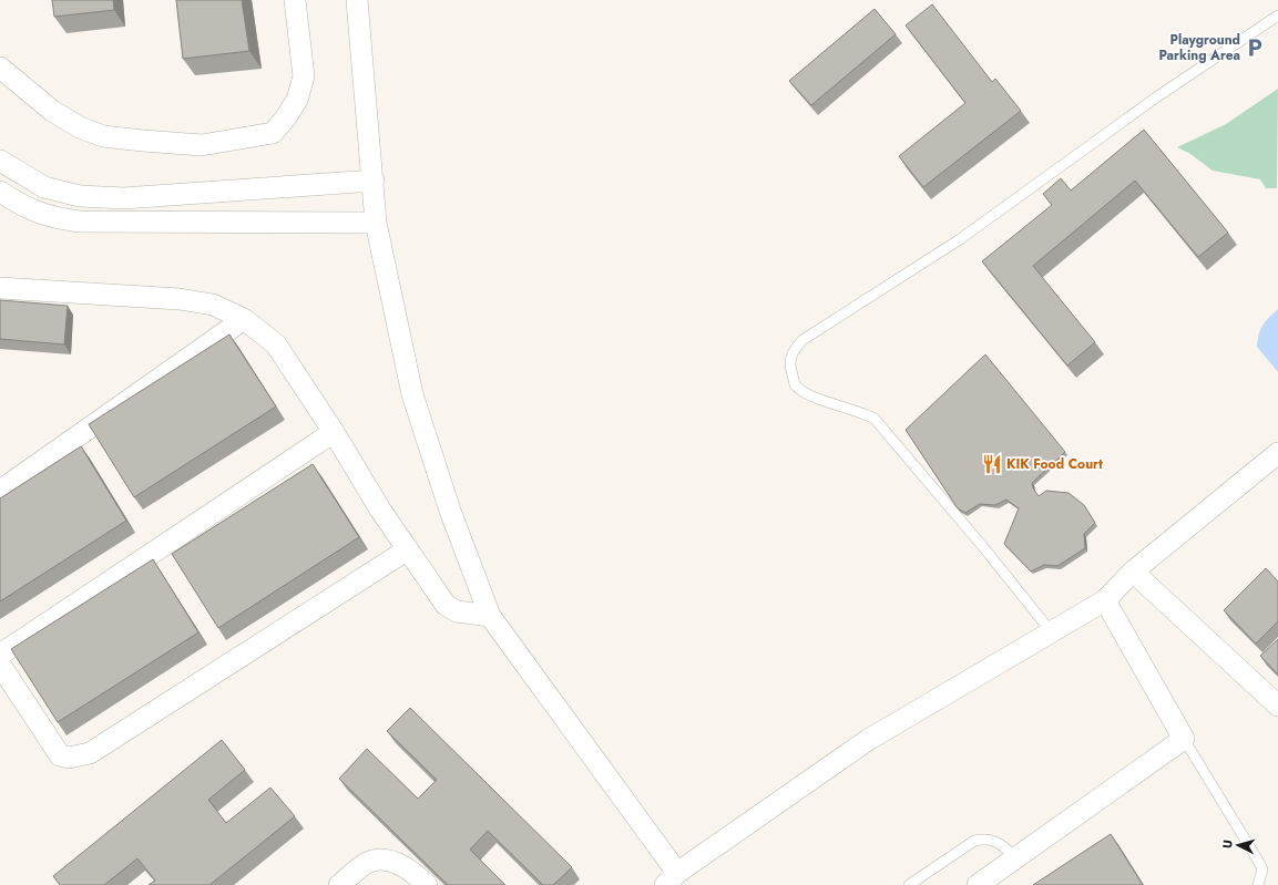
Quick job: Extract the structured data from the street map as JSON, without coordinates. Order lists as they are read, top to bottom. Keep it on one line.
{"places":{"parking":["Playground Parking Area"],"restaurant":["KIK Food Court"]},"north":"left"}
